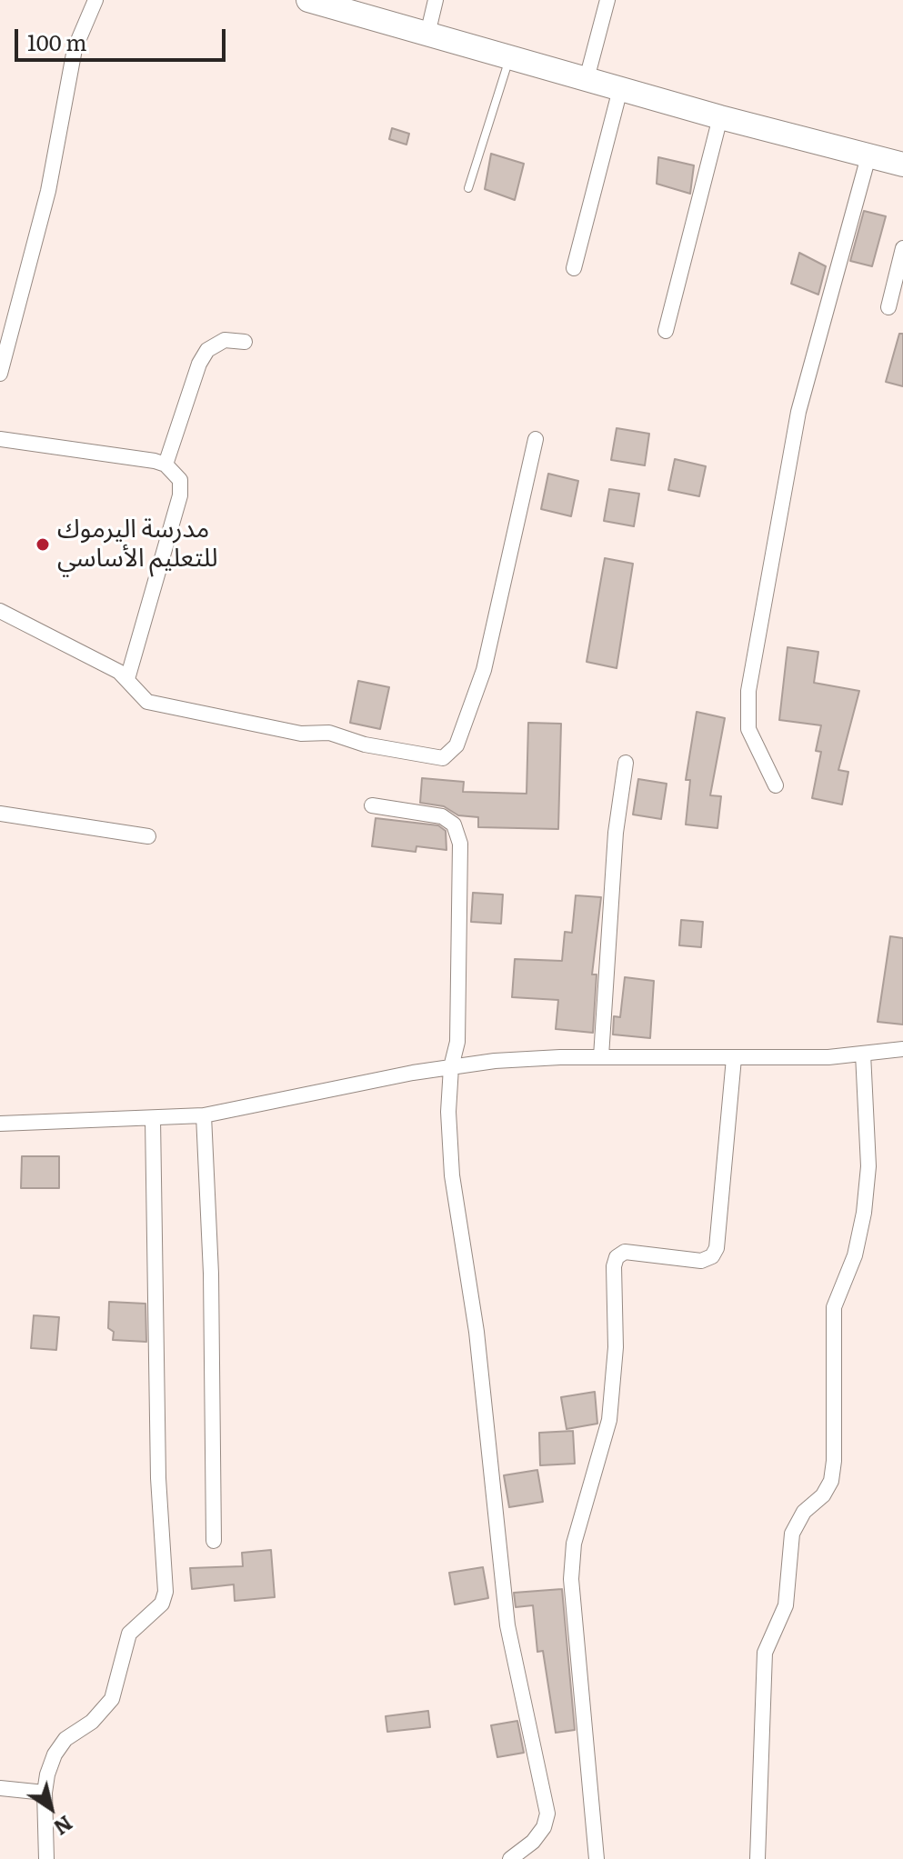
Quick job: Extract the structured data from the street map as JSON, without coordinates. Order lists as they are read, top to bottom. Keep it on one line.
{"places":["مدرسة اليرموك للتعليم الأساسي"],"scale_bar":"100 m","north":"bottom right"}
